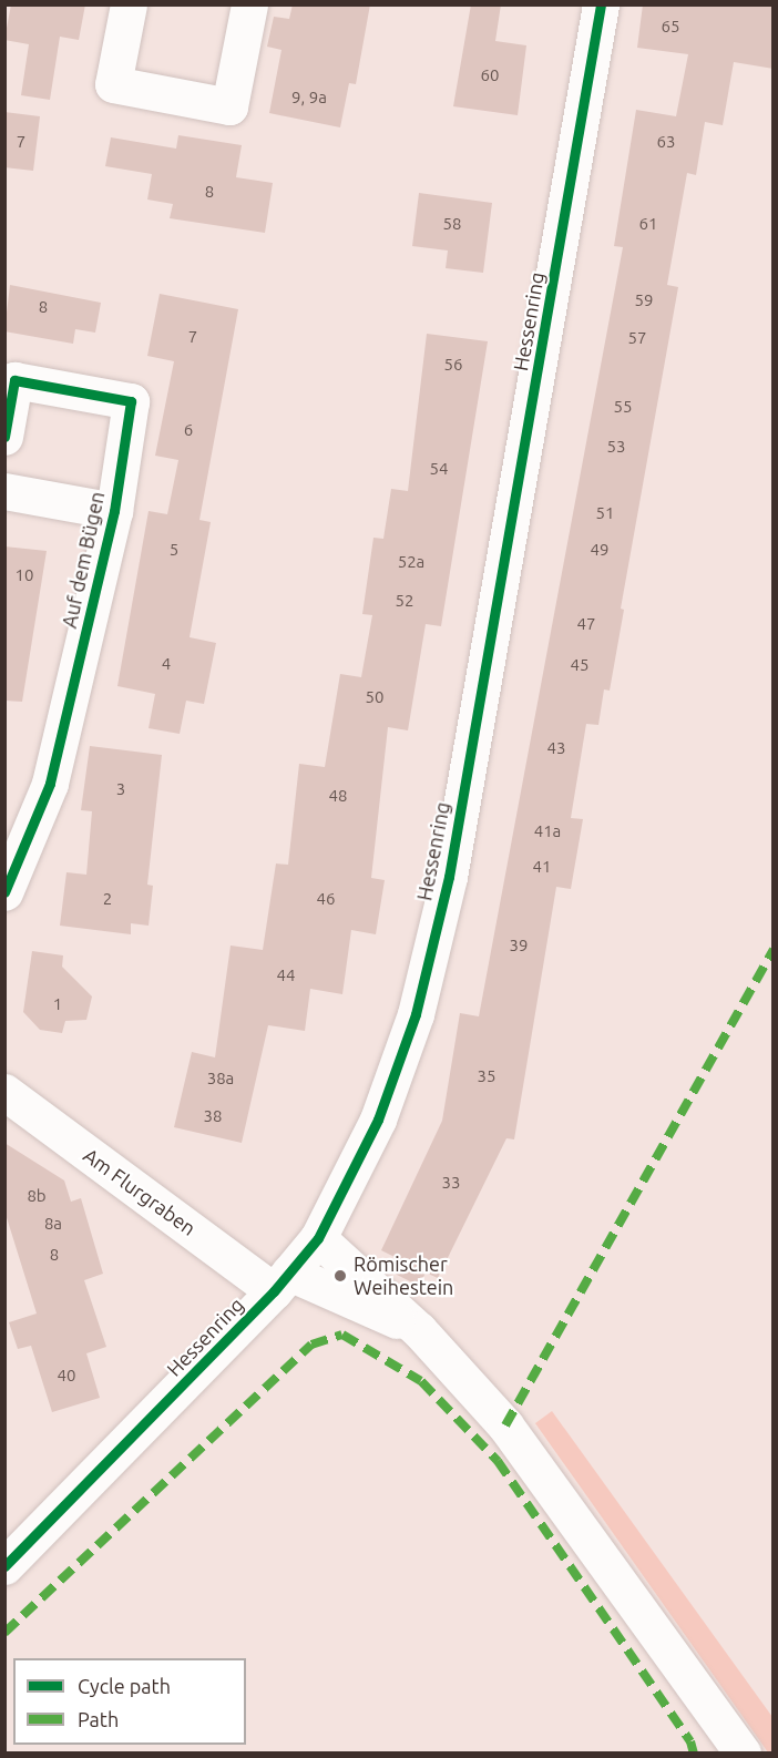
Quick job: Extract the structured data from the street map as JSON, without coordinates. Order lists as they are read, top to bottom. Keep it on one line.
{"streets":{"street":["Hessenring","Auf dem Bügen","Am Flurgraben"]},"crossings":[["Hessenring","Am Flurgraben"]],"places":["Römischer Weihestein"],"house_numbers":["65","60","9, 9a","7","63","8","58","61","59","8","7","57","56","55","6","53","54","51","5","49","52a","10","52","47","4","45","50","43","3","48","41a","41","2","46","39","44","1","35","38a","38","33","8b","8a","8","40"],"legend":["Cycle path","Path"]}
